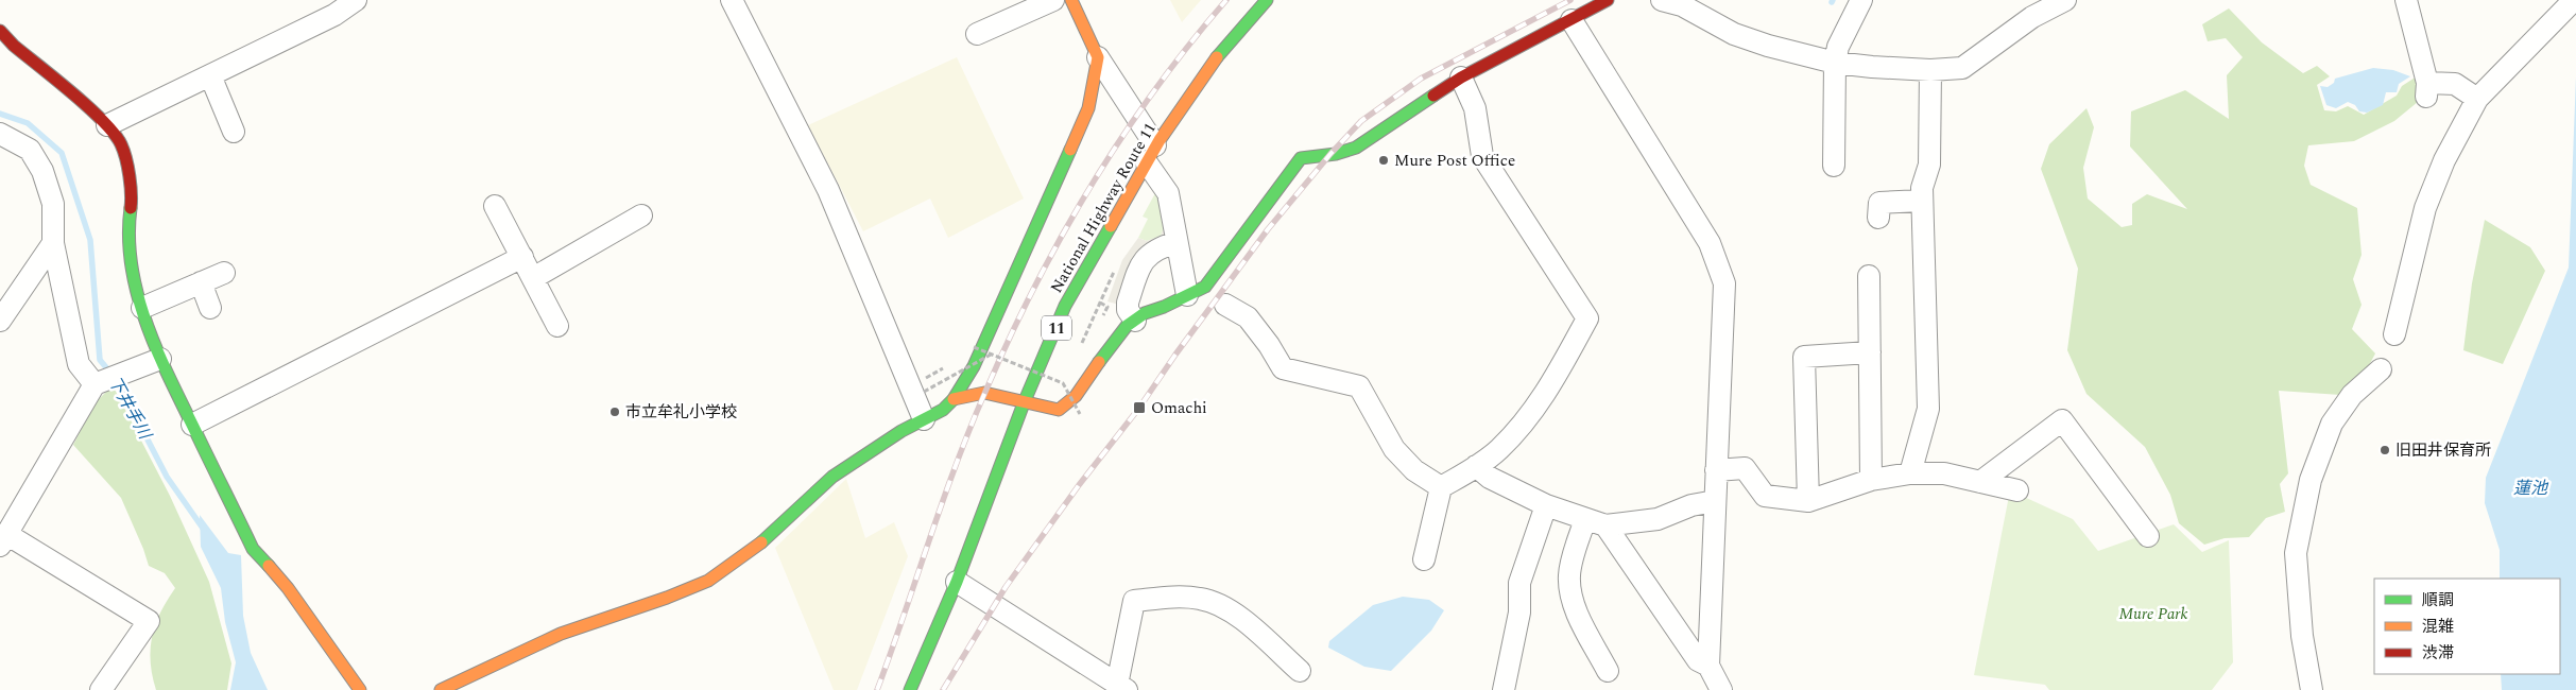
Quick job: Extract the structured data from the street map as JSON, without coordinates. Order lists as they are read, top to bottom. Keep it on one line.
{"streets":{"main road":["National Highway Route 11","11"]},"water":["下井手川","蓮池"],"parks":["Mure Park"],"places":{"other":["Mure Post Office","市立牟礼小学校","旧田井保育所"],"transit":["Omachi"]},"legend":["順調","混雑","渋滞"]}
